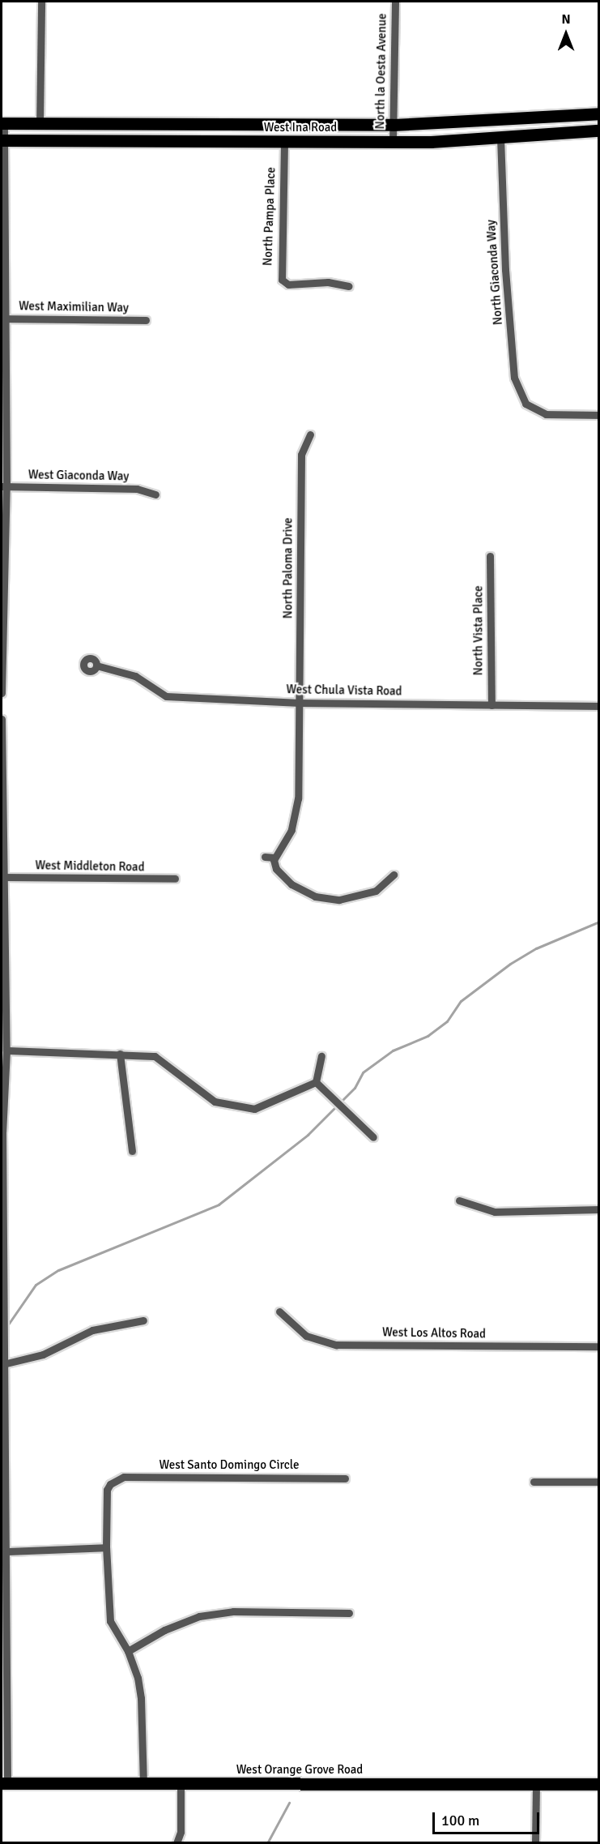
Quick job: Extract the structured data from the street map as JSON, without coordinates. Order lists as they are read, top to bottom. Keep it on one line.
{"streets":{"main road":["West Ina Road","West Orange Grove Road"],"street":["North la Oesta Avenue","North Pampa Place","North Giaconda Way","West Maximilian Way","West Giaconda Way","North Paloma Drive","North Vista Place","West Chula Vista Road","West Middleton Road","West Los Altos Road","West Santo Domingo Circle"]},"crossings":[["North la Oesta Avenue","West Ina Road"],["West Ina Road","North Pampa Place"],["West Ina Road","North Giaconda Way"],["North Paloma Drive","West Chula Vista Road"],["North Vista Place","West Chula Vista Road"]],"scale_bar":"100 m","north":"top"}
